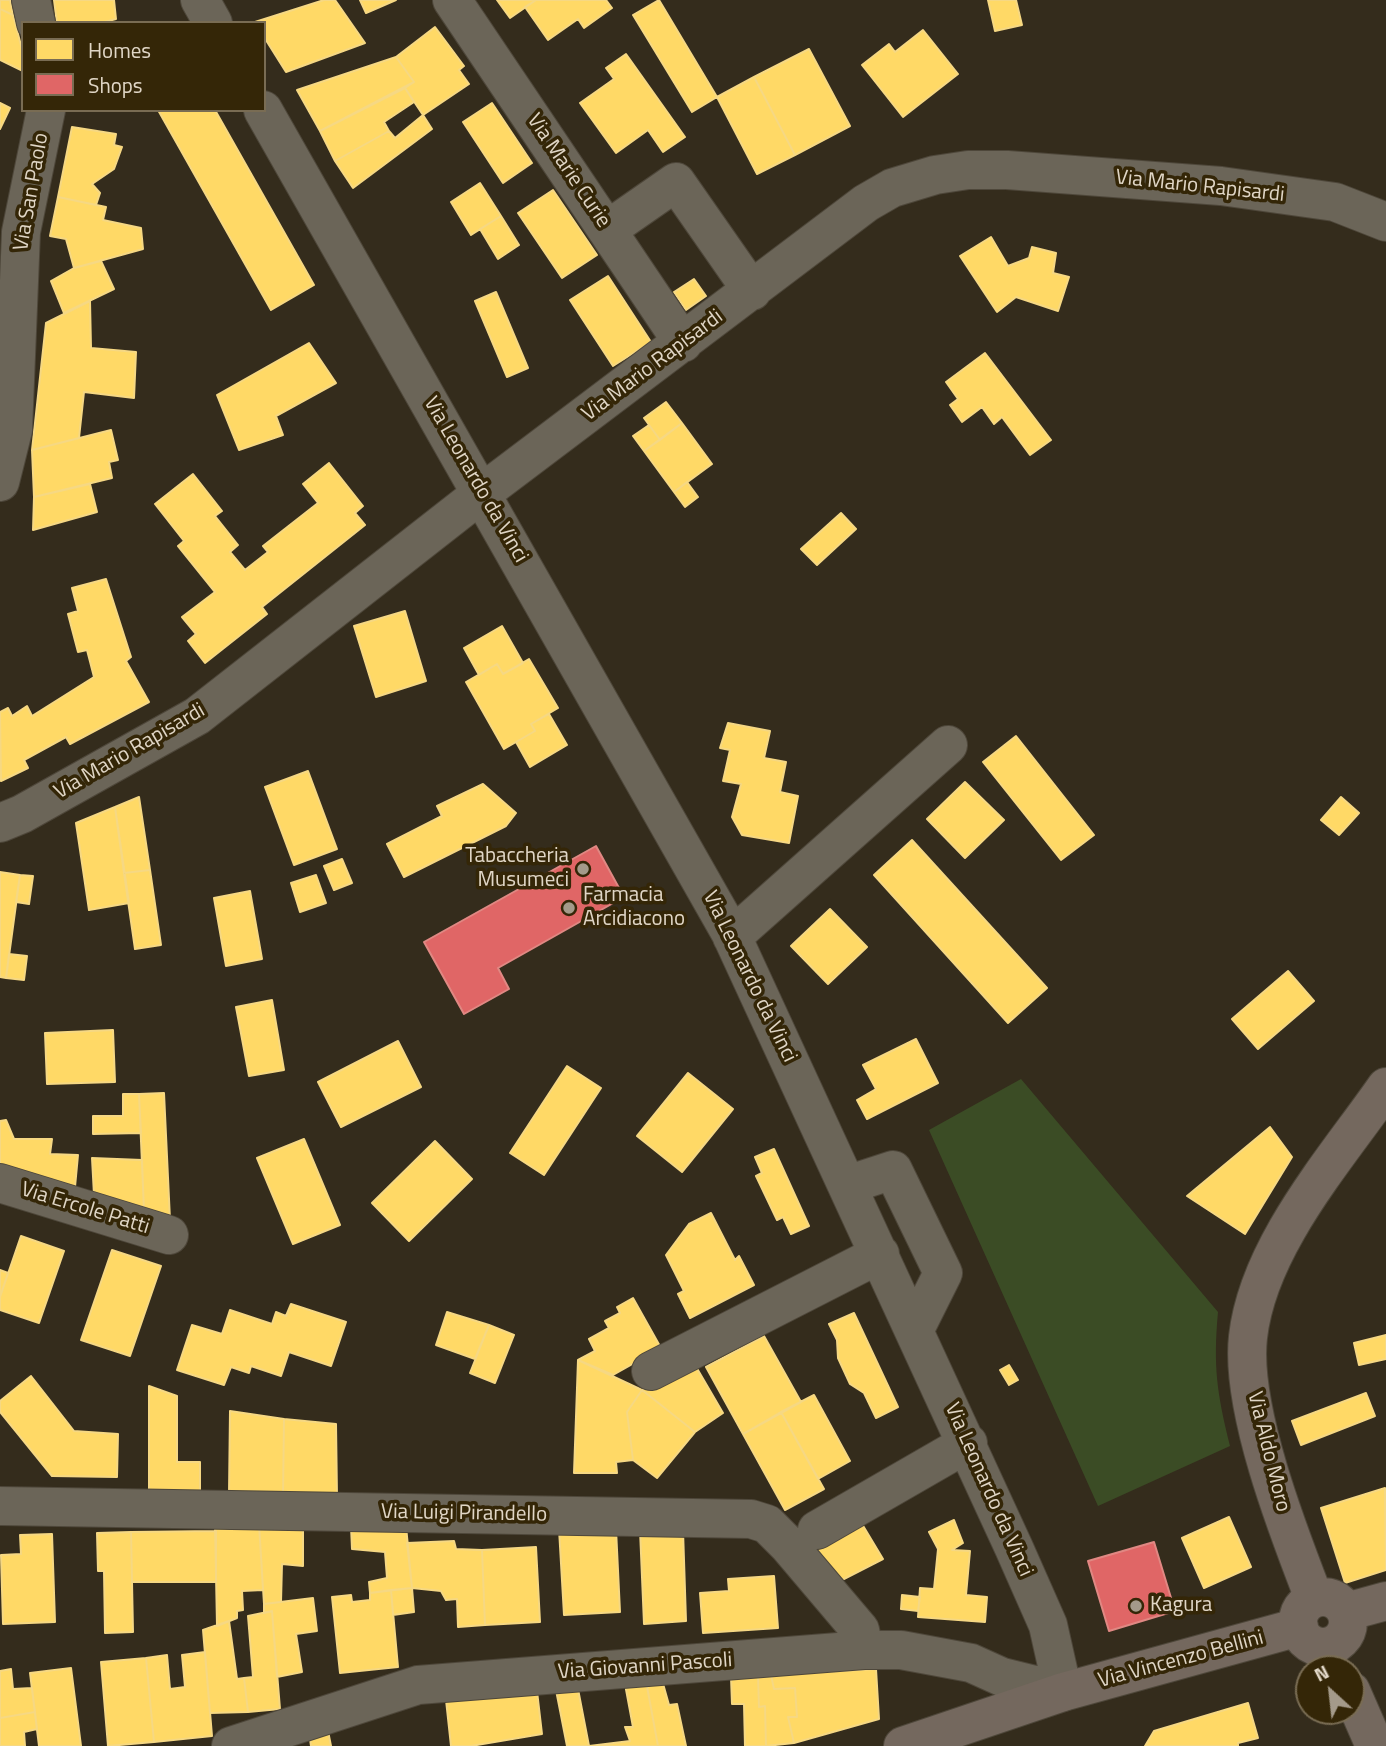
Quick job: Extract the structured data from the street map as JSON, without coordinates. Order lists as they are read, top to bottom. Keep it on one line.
{"streets":{"main road":["Via Aldo Moro","Via Vincenzo Bellini"],"street":["Via Marie Curie","Via Mario Rapisardi","Via San Paolo","Via Leonardo da Vinci","Via Ercole Patti","Via Luigi Pirandello","Via Giovanni Pascoli"]},"crossings":[["Via Marie Curie","Via Mario Rapisardi"],["Via Mario Rapisardi","Via Leonardo da Vinci"],["Via Leonardo da Vinci","Via Vincenzo Bellini"],["Via Leonardo da Vinci","Via Giovanni Pascoli"],["Via Aldo Moro","Via Vincenzo Bellini"],["Via Luigi Pirandello","Via Giovanni Pascoli"],["Via Vincenzo Bellini","Via Giovanni Pascoli"]],"places":["Tabaccheria Musumeci","Farmacia Arcidiacono","Kagura"],"legend":["Homes","Shops"],"north":"top left"}
